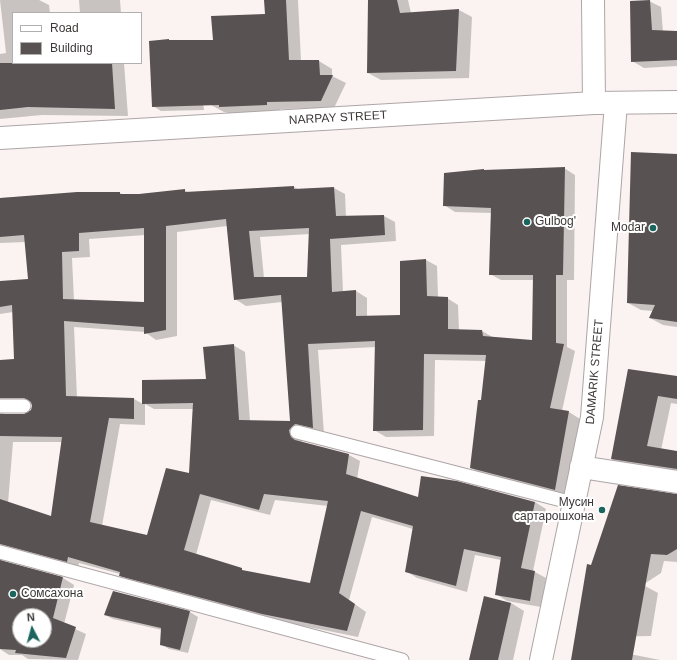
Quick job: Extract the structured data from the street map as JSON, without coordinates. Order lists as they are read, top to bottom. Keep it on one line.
{"streets":{"street":["NARPAY STREET","DAMARIK STREET"]},"crossings":[["NARPAY STREET","DAMARIK STREET"]],"places":["Gulbog'","Modar","Мусин сартарошхона","Сомсахона"],"legend":["Road","Building"],"north":"top"}
